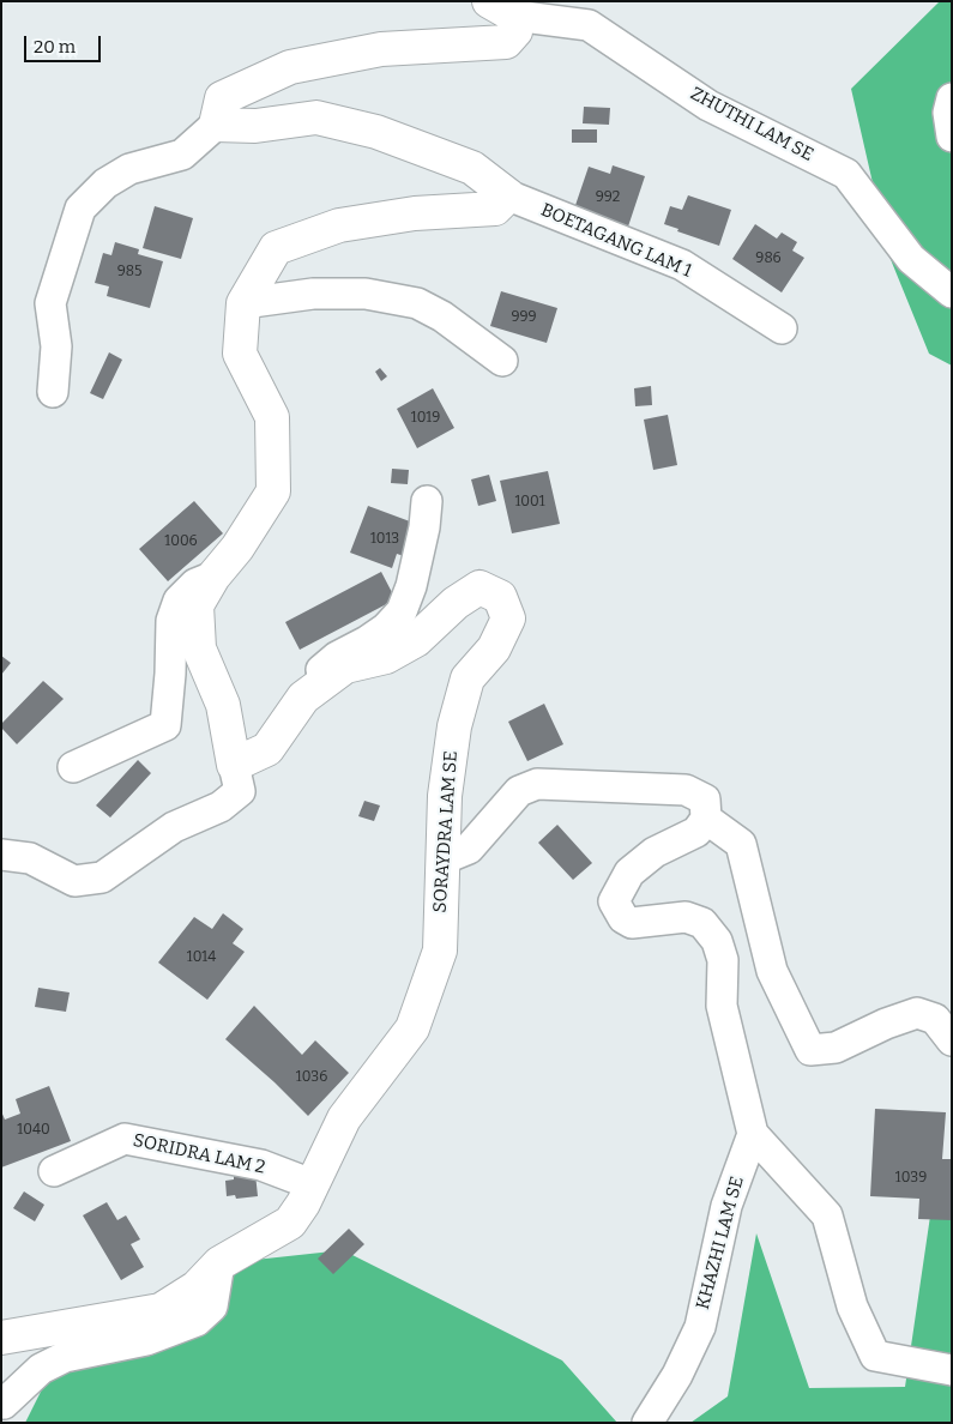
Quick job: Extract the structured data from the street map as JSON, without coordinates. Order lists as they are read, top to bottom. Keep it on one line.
{"streets":{"street":["ZHUTHI LAM SE","BOETAGANG LAM 1","SORAYDRA LAM SE","SORIDRA LAM 2","KHAZHI LAM SE"]},"crossings":[["SORAYDRA LAM SE","SORIDRA LAM 2"]],"house_numbers":["992","986","985","999","1019","1001","1013","1006","1014","1036","1040","1039"],"scale_bar":"20 m"}
